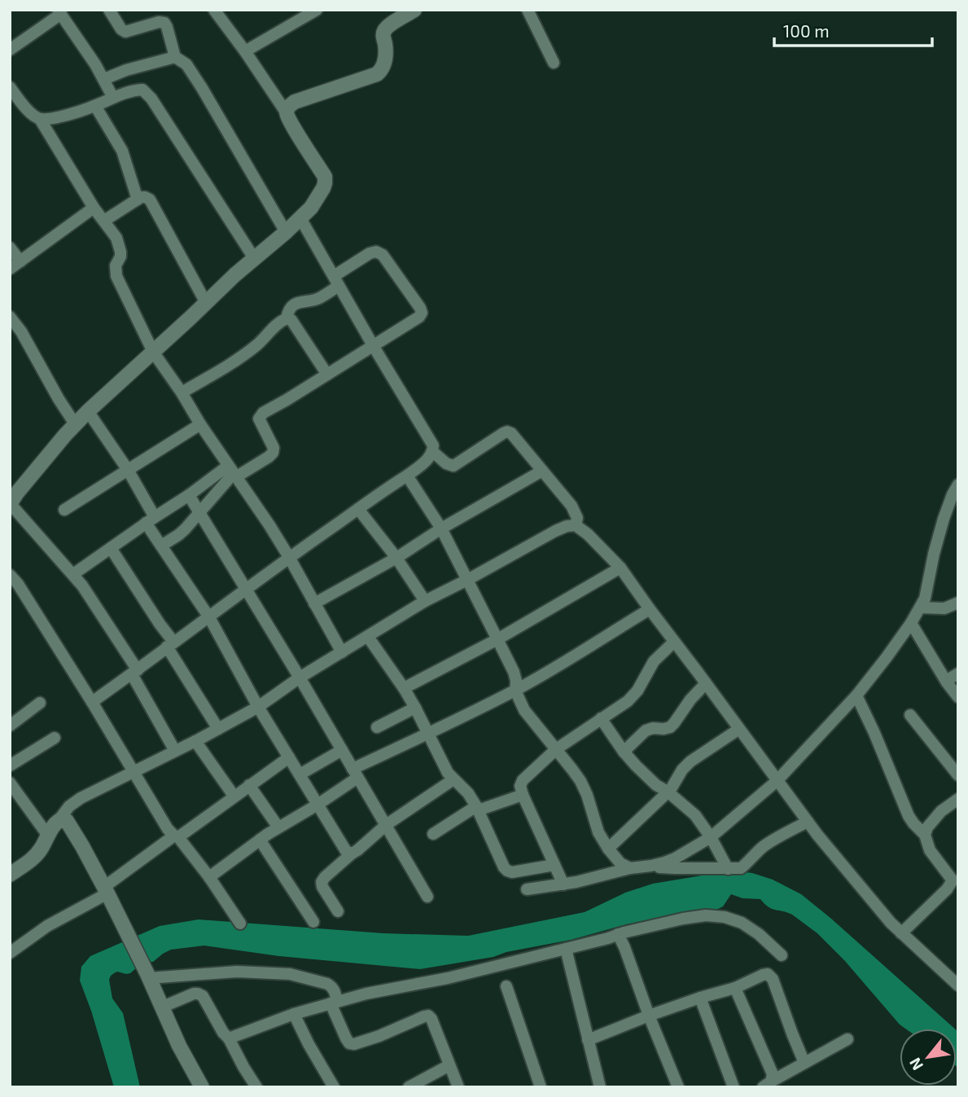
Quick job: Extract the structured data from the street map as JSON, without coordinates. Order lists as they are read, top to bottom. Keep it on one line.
{"scale_bar":"100 m","north":"bottom left"}
